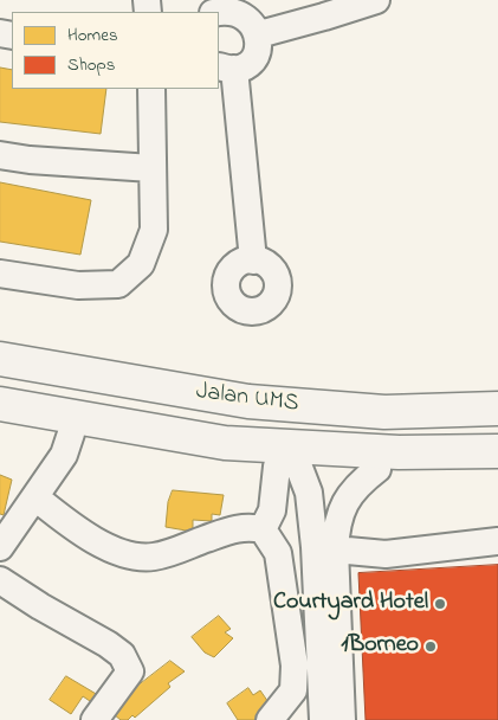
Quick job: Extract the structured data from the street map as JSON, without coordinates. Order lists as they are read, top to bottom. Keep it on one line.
{"streets":{"highway":["Jalan UMS"]},"places":["Courtyard Hotel","1Borneo"],"legend":["Homes","Shops"]}
